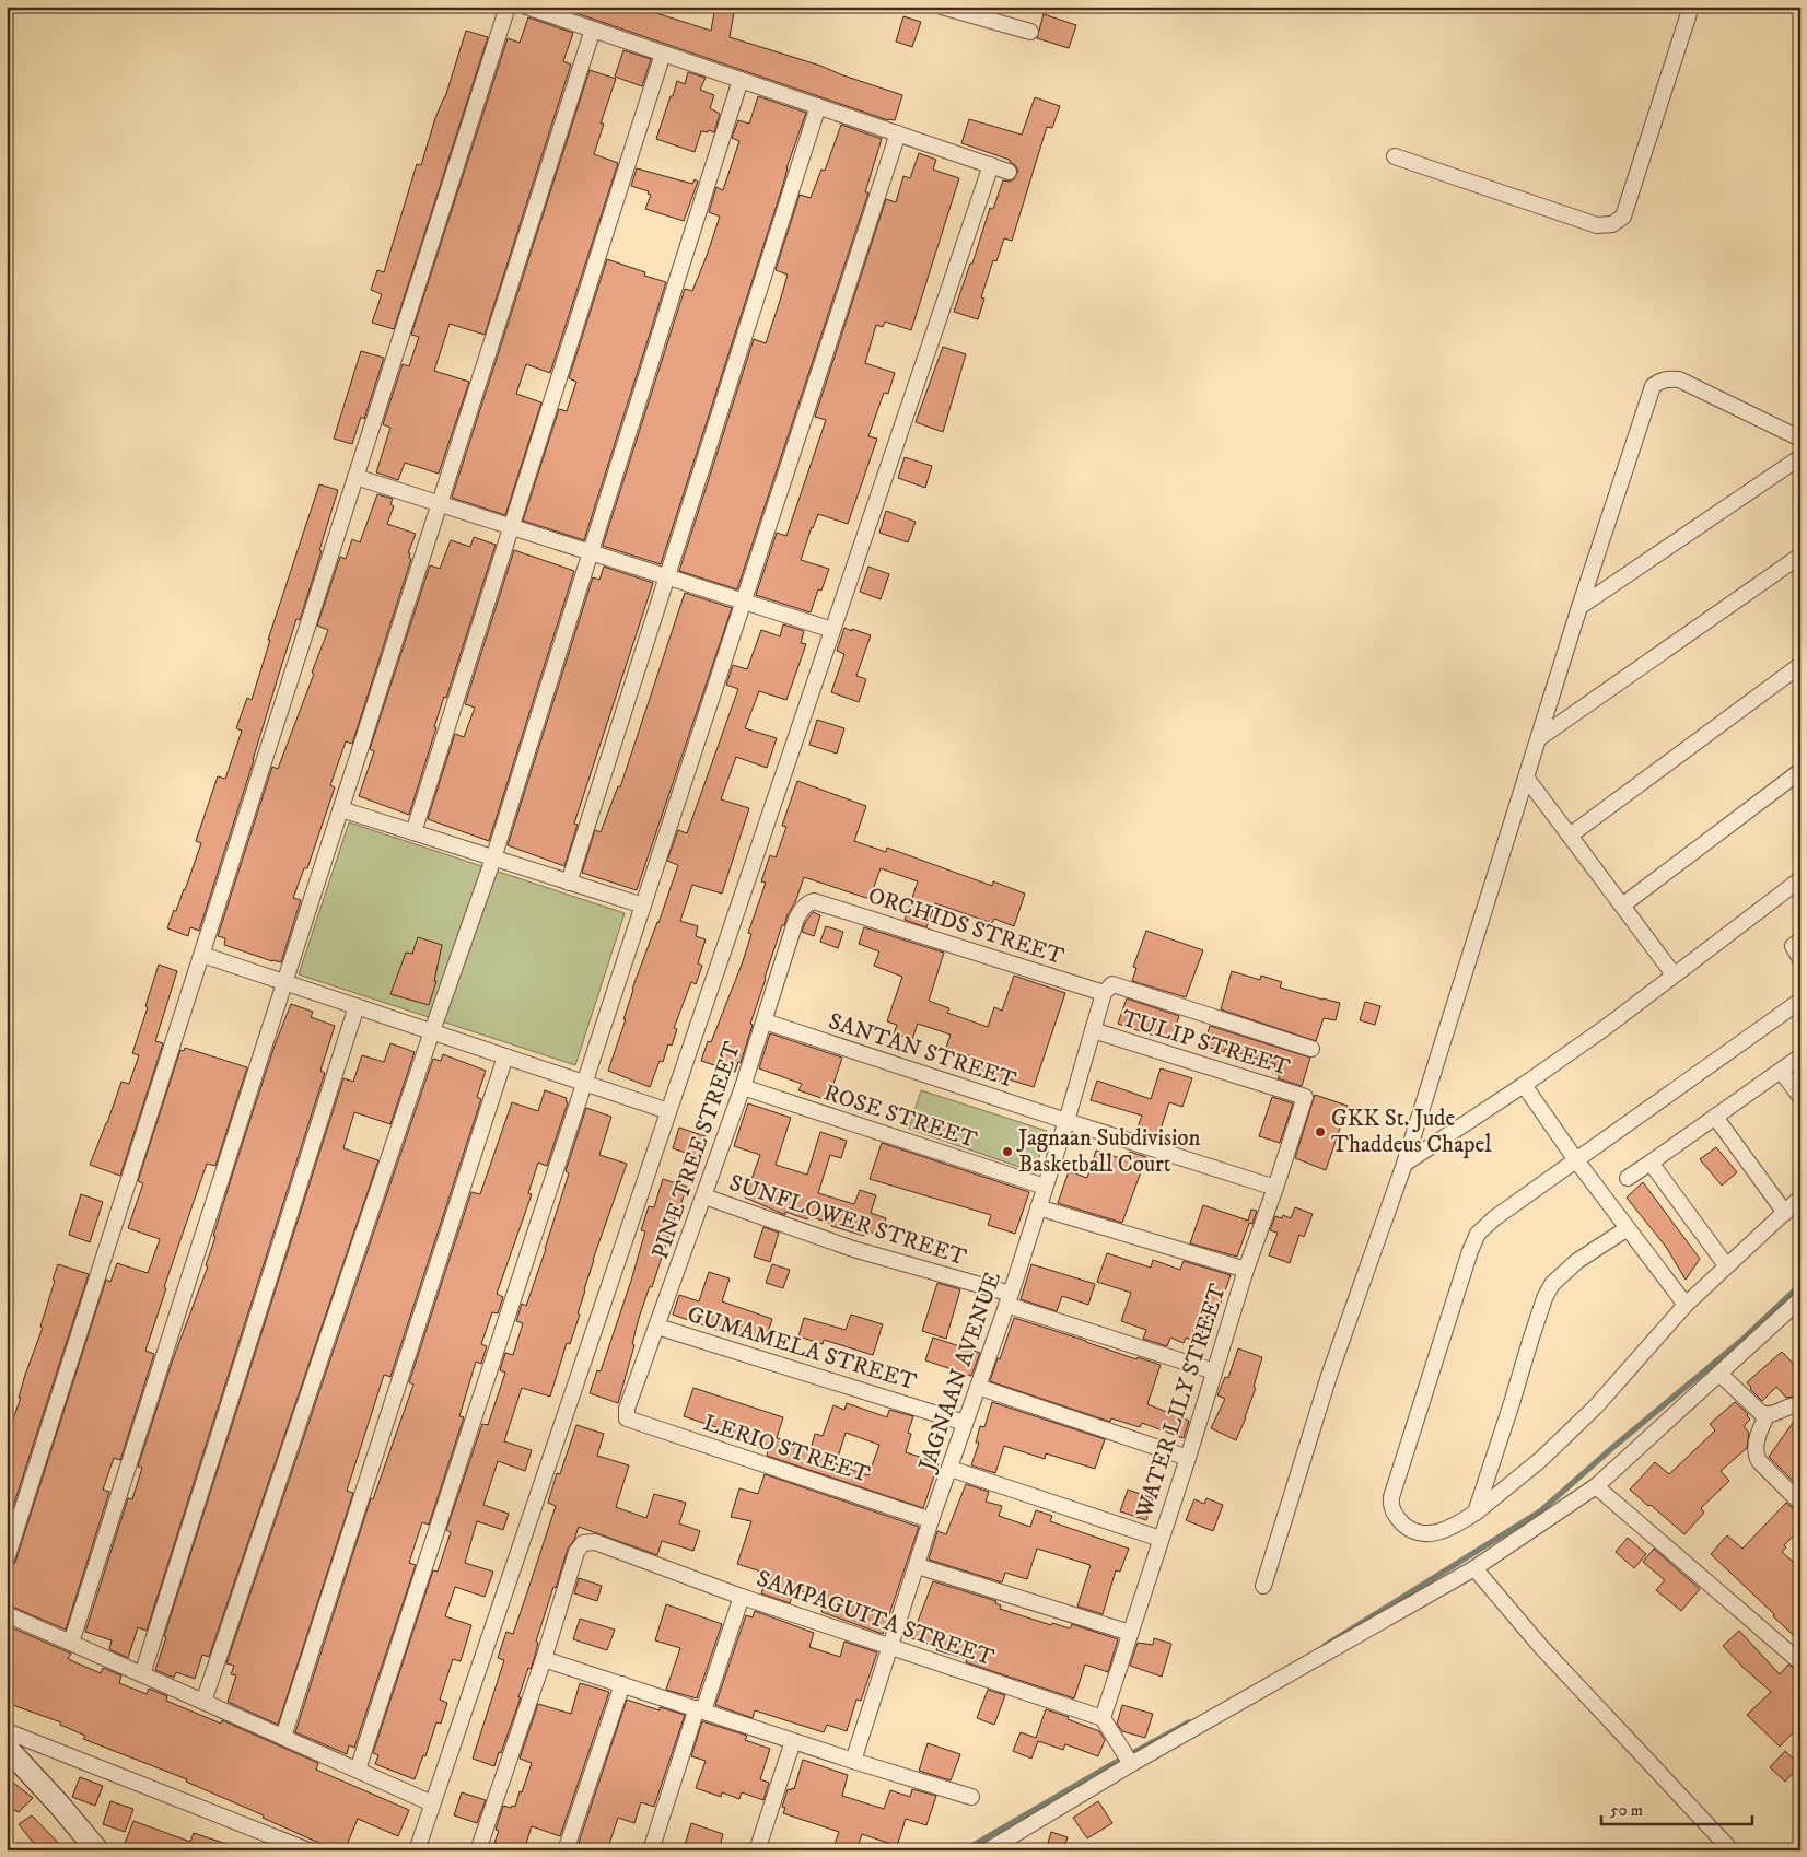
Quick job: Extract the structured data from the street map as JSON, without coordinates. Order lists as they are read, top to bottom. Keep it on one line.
{"streets":{"street":["ORCHIDS STREET","TULIP STREET","SANTAN STREET","ROSE STREET","PINE TREE STREET","SUNFLOWER STREET","GUMAMELA STREET","JAGNAAN AVENUE","WATER LILY STREET","LERIO STREET","SAMPAGUITA STREET"]},"crossings":[["ORCHIDS STREET","PINE TREE STREET"],["ORCHIDS STREET","JAGNAAN AVENUE"],["TULIP STREET","JAGNAAN AVENUE"],["TULIP STREET","WATER LILY STREET"],["SANTAN STREET","PINE TREE STREET"],["SANTAN STREET","JAGNAAN AVENUE"],["SANTAN STREET","WATER LILY STREET"],["ROSE STREET","PINE TREE STREET"],["ROSE STREET","JAGNAAN AVENUE"],["PINE TREE STREET","SUNFLOWER STREET"],["PINE TREE STREET","GUMAMELA STREET"],["PINE TREE STREET","LERIO STREET"],["SUNFLOWER STREET","JAGNAAN AVENUE"],["SUNFLOWER STREET","WATER LILY STREET"],["GUMAMELA STREET","JAGNAAN AVENUE"],["JAGNAAN AVENUE","LERIO STREET"],["JAGNAAN AVENUE","SAMPAGUITA STREET"],["WATER LILY STREET","SAMPAGUITA STREET"]],"places":["GKK St. Jude Thaddeus Chapel","Jagnaan Subdivision Basketball Court"],"scale_bar":"50 m"}
